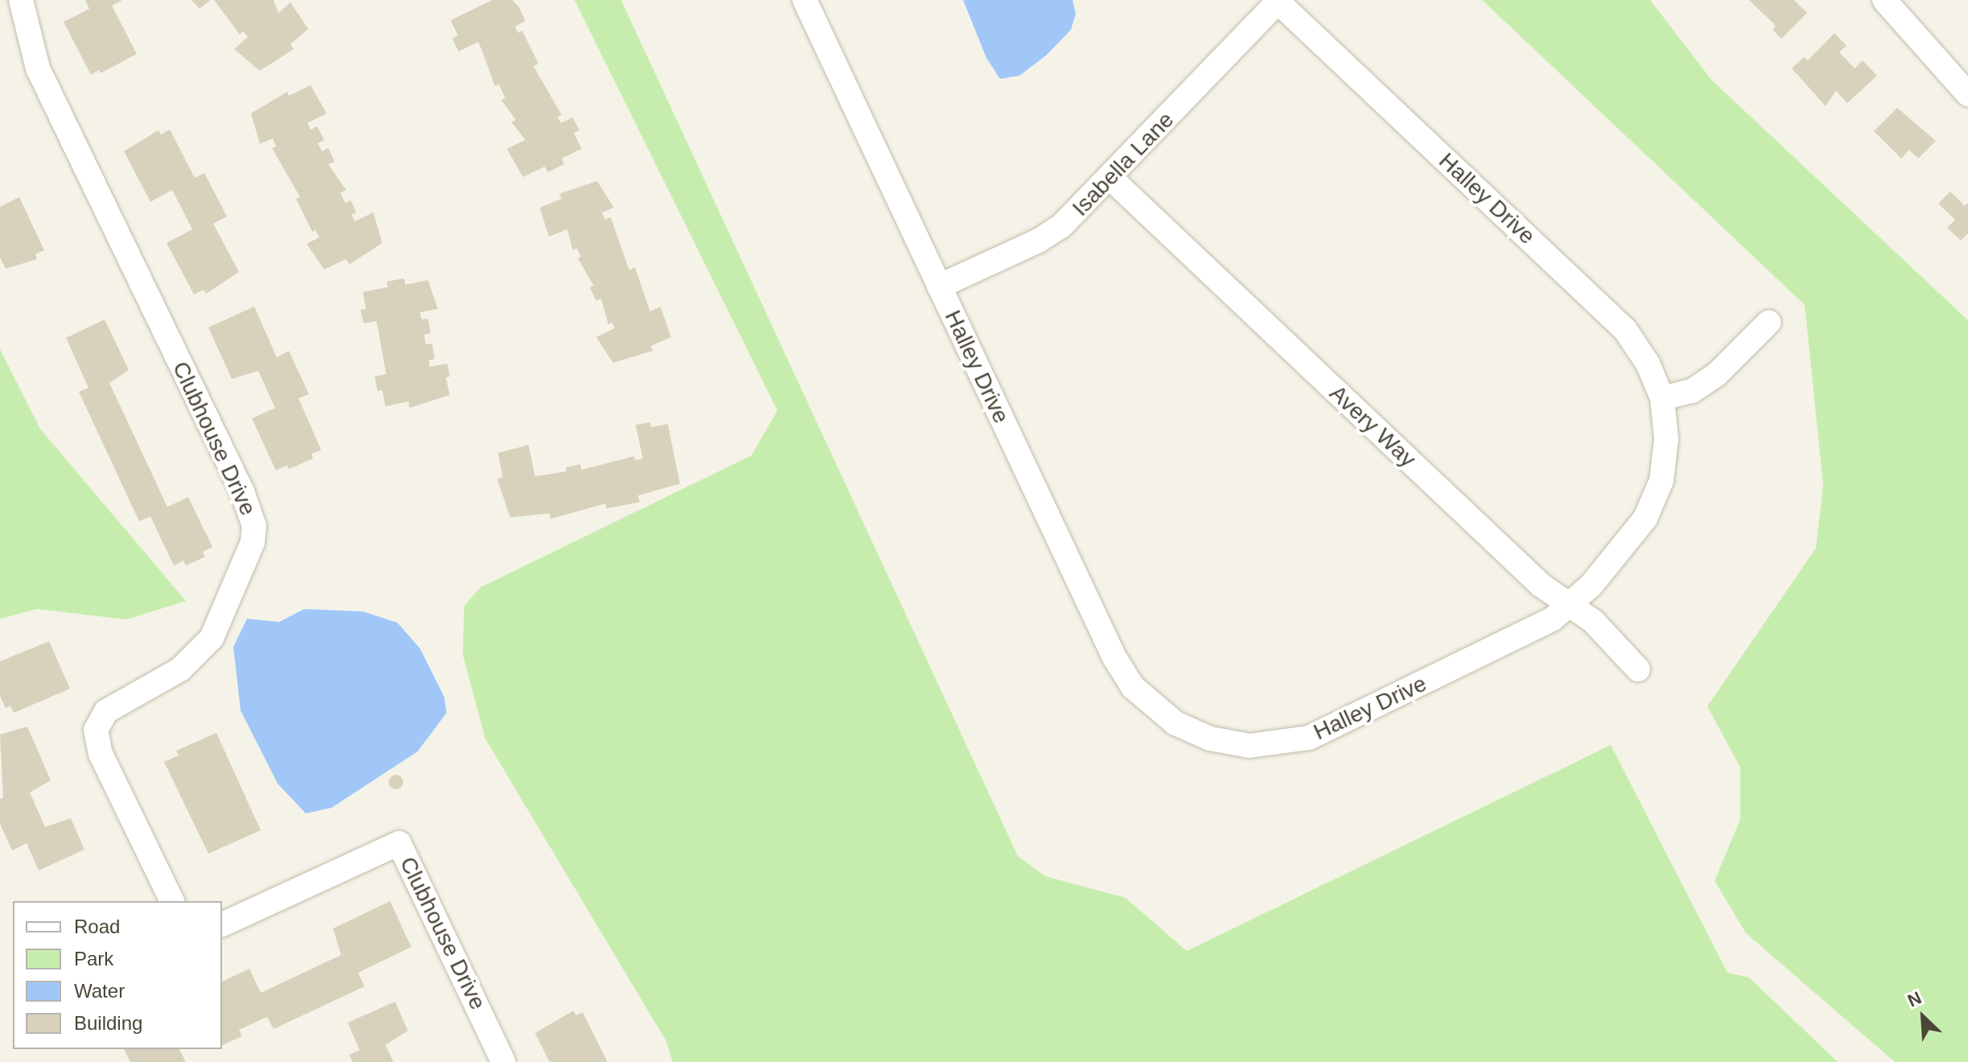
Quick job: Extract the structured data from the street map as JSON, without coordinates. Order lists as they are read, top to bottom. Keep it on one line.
{"streets":{"street":["Isabella Lane","Halley Drive","Avery Way","Clubhouse Drive"]},"crossings":[["Isabella Lane","Halley Drive"],["Isabella Lane","Avery Way"],["Halley Drive","Avery Way"]],"legend":["Road","Park","Water","Building"],"north":"top left"}
